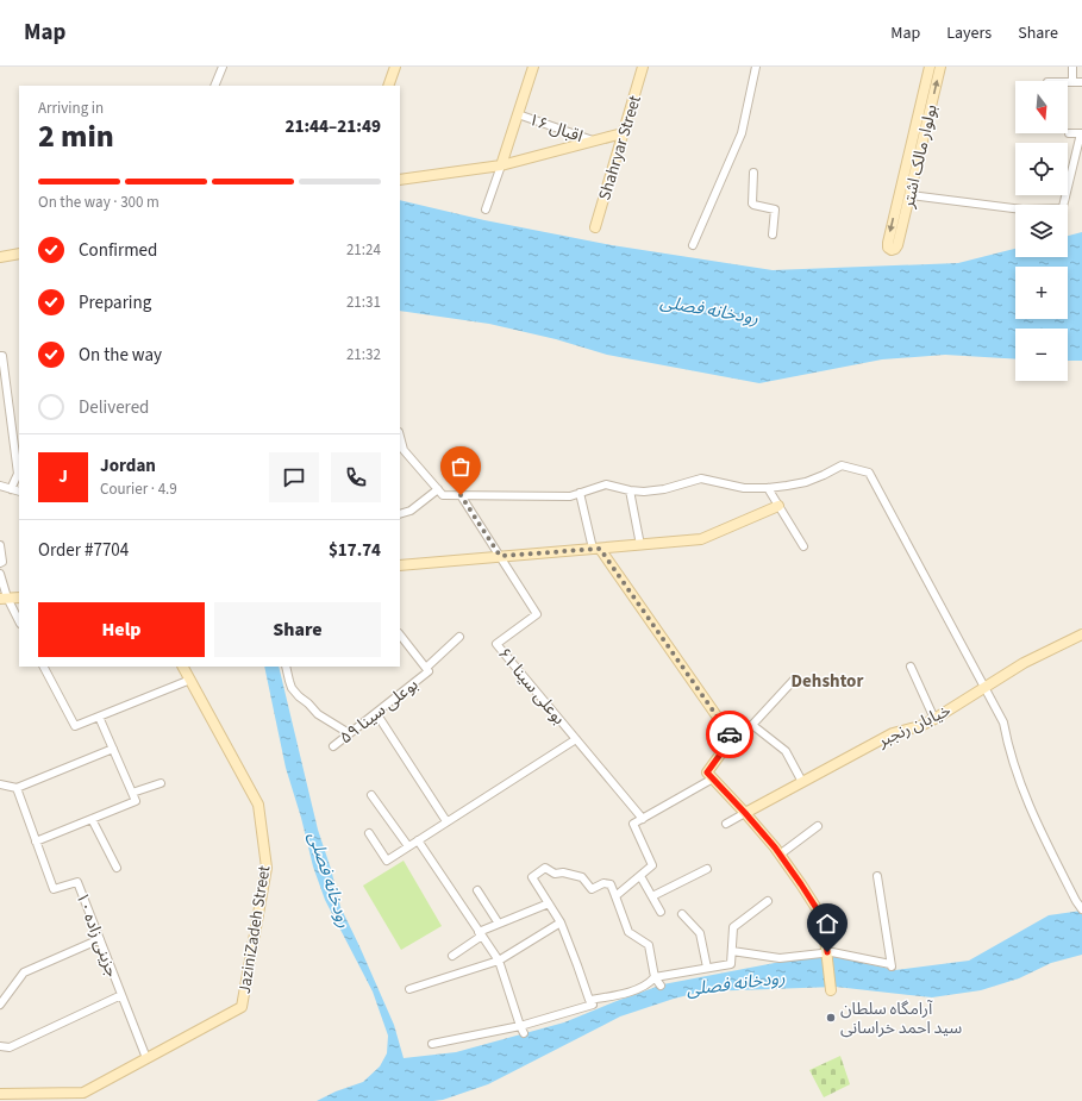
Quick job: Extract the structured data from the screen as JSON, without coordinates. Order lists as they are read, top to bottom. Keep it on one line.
{"streets":{"street":["اقبال ۱۶","Shahryar Street","بولوار مالک اشتر","بوعلی سینا ۶۱","بوعلی سینا ۵۹","خیابان رنجبر","JaziniZadeh Street","جزینی زاده ۱۰"]},"crossings":[["JaziniZadeh Street","جزینی زاده ۱۰"]],"districts":["Dehshtor"],"water":["رودخانه فصلی"],"places":["آرامگاه سلطان سید احمد خراسانی"],"north":"bottom","page":{"header":"Map","nav":["Map","Layers","Share"],"map_buttons":["+","−"],"heading":["2 min","Arriving in","21:44–21:49"],"panel":["Jordan","Courier · 4.9","Order #7704","$17.74"],"bar":"On the way · 300 m","list":[["Confirmed","21:24"],["Preparing","21:31"],["On the way","21:32"],"Delivered"],"round":"J","buttons":["Help","Share"]}}
